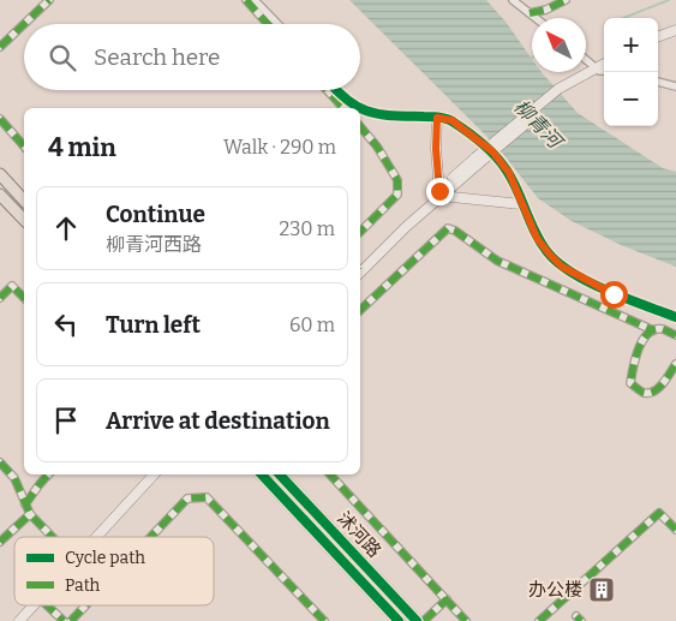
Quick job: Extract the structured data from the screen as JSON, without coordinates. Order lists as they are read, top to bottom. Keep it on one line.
{"streets":{"main road":["沭河路"]},"water":["柳青河"],"places":{"building":["办公楼"]},"legend":["Cycle path","Path"],"north":"top left","page":{"map_buttons":["+","−"],"search":"Search here","heading":["4 min","Walk · 290 m"],"list":[["Continue","柳青河西路","230 m"],["Turn left","60 m"],"Arrive at destination"]}}
